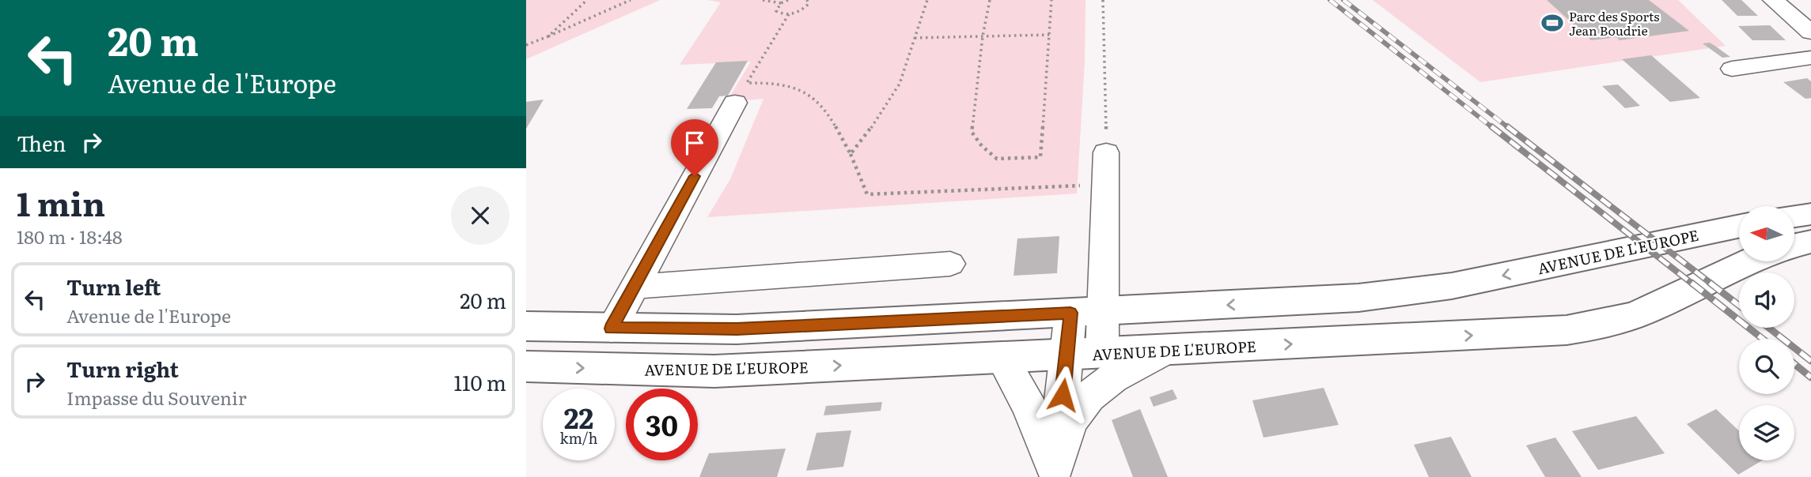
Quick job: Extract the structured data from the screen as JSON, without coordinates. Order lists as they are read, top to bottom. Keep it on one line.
{"streets":{"main road":["AVENUE DE L'EUROPE"]},"places":{"sports":["Parc des Sports Jean Boudrie"]},"north":"left","page":{"turn":["20 m","Avenue de l'Europe"],"then":"Then","heading":["1 min","180 m · 18:48"],"list":[{"name":"Turn left","note":"Avenue de l'Europe","value":"20 m"},{"name":"Turn right","note":"Impasse du Souvenir","value":"110 m"}],"speed":"22 km/h","limit":"30"}}
